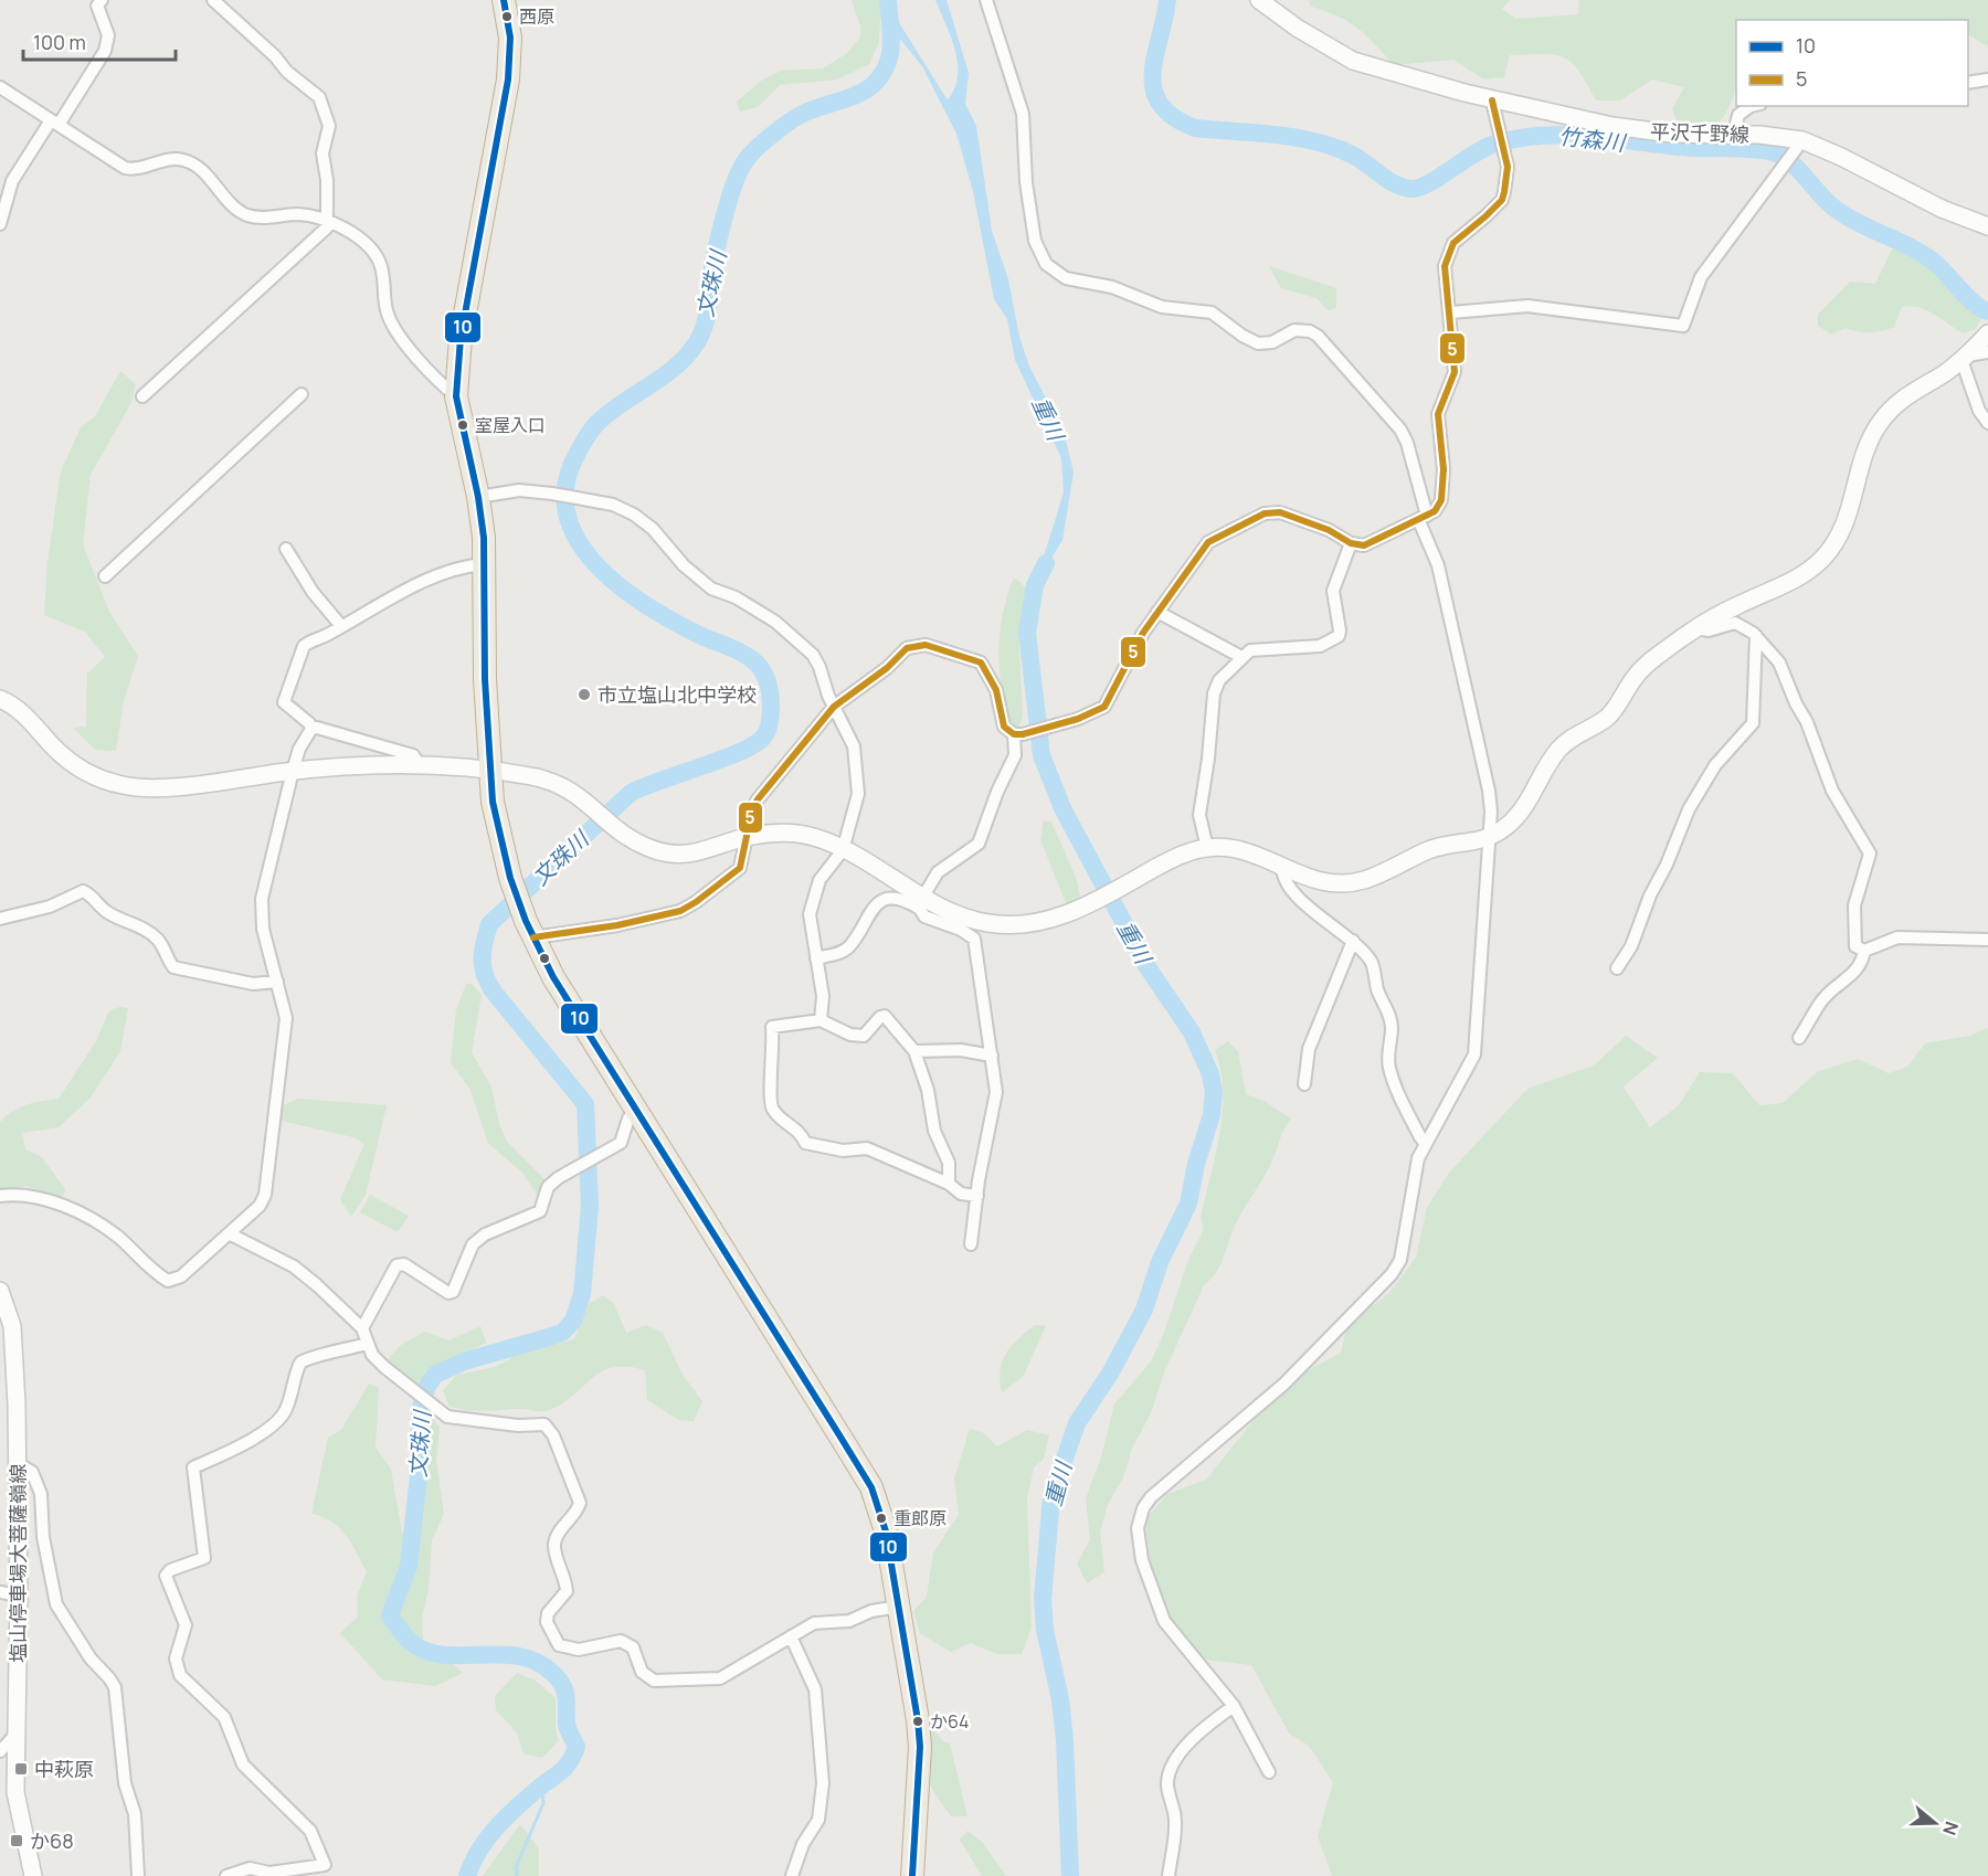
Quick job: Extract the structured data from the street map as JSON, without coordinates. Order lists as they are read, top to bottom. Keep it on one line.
{"streets":{"street":["平沢千野線","塩山停車場大菩薩嶺線"]},"water":["竹森川","文珠川","重川"],"places":{"other":["西原","室屋入口","市立塩山北中学校","重郎原","か64"],"transit":["中萩原","か68"]},"lines":["transit line 10","transit line 5"],"legend":["10","5"],"scale_bar":"100 m","north":"right"}
